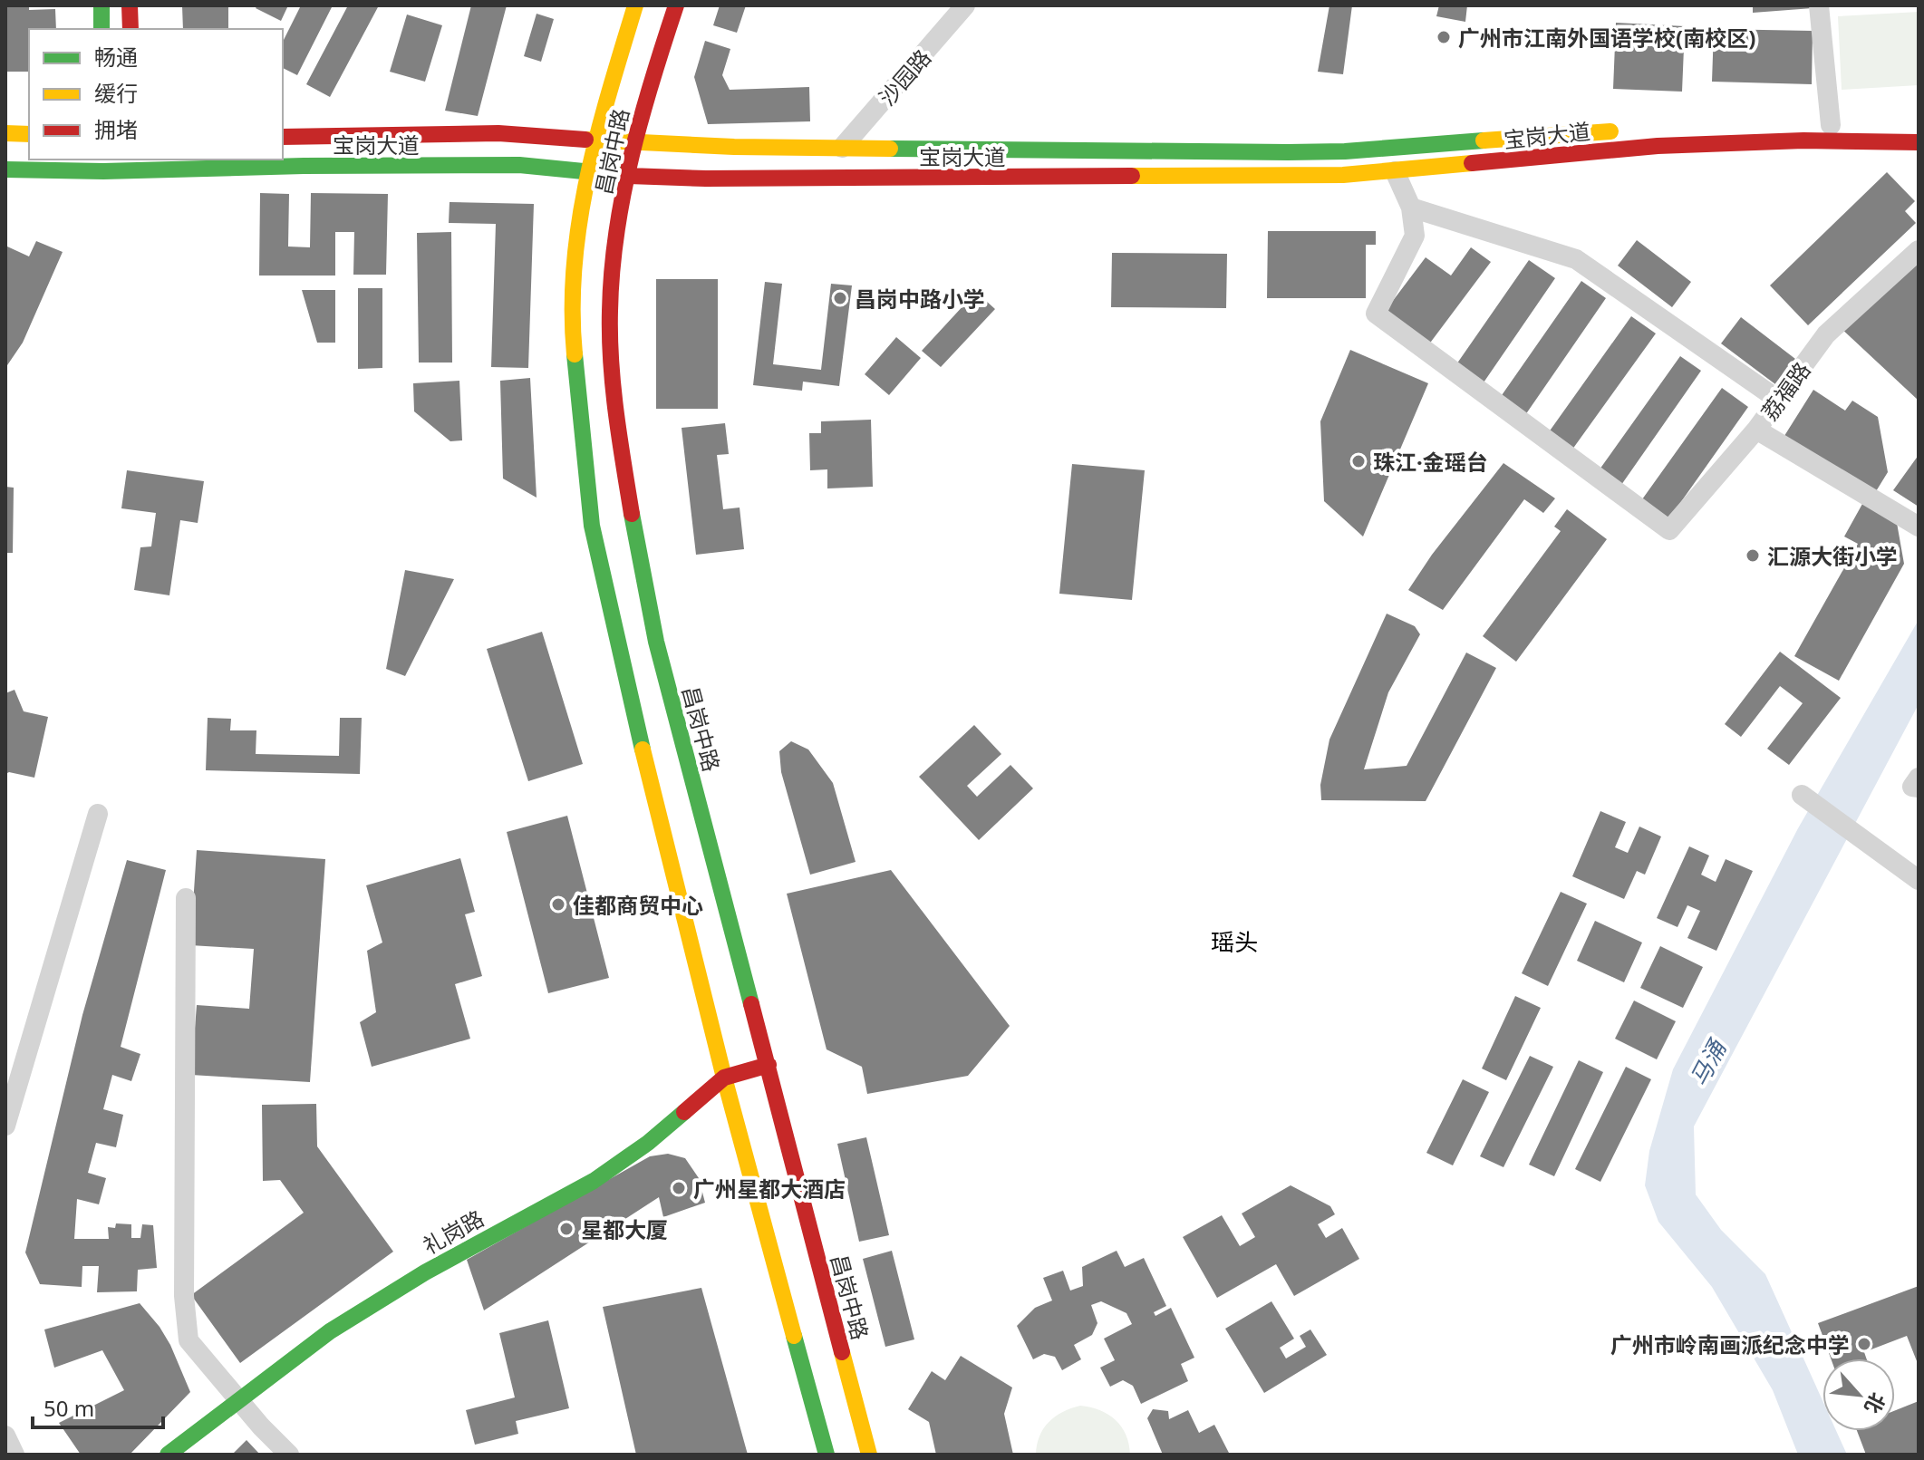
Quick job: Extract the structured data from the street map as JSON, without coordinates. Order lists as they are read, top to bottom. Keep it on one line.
{"streets":{"main road":["宝岗大道","昌岗中路","礼岗路"],"street":["沙园路","荔福路"]},"crossings":[["沙园路","宝岗大道"],["宝岗大道","昌岗中路"],["昌岗中路","礼岗路"]],"districts":["瑶头"],"water":["马涌"],"places":["广州市江南外国语学校(南校区)","昌岗中路小学","珠江·金瑶台","汇源大街小学","佳都商贸中心","广州星都大酒店","星都大厦","广州市岭南画派纪念中学"],"legend":["畅通","缓行","拥堵"],"scale_bar":"50 m","north":"bottom right"}
